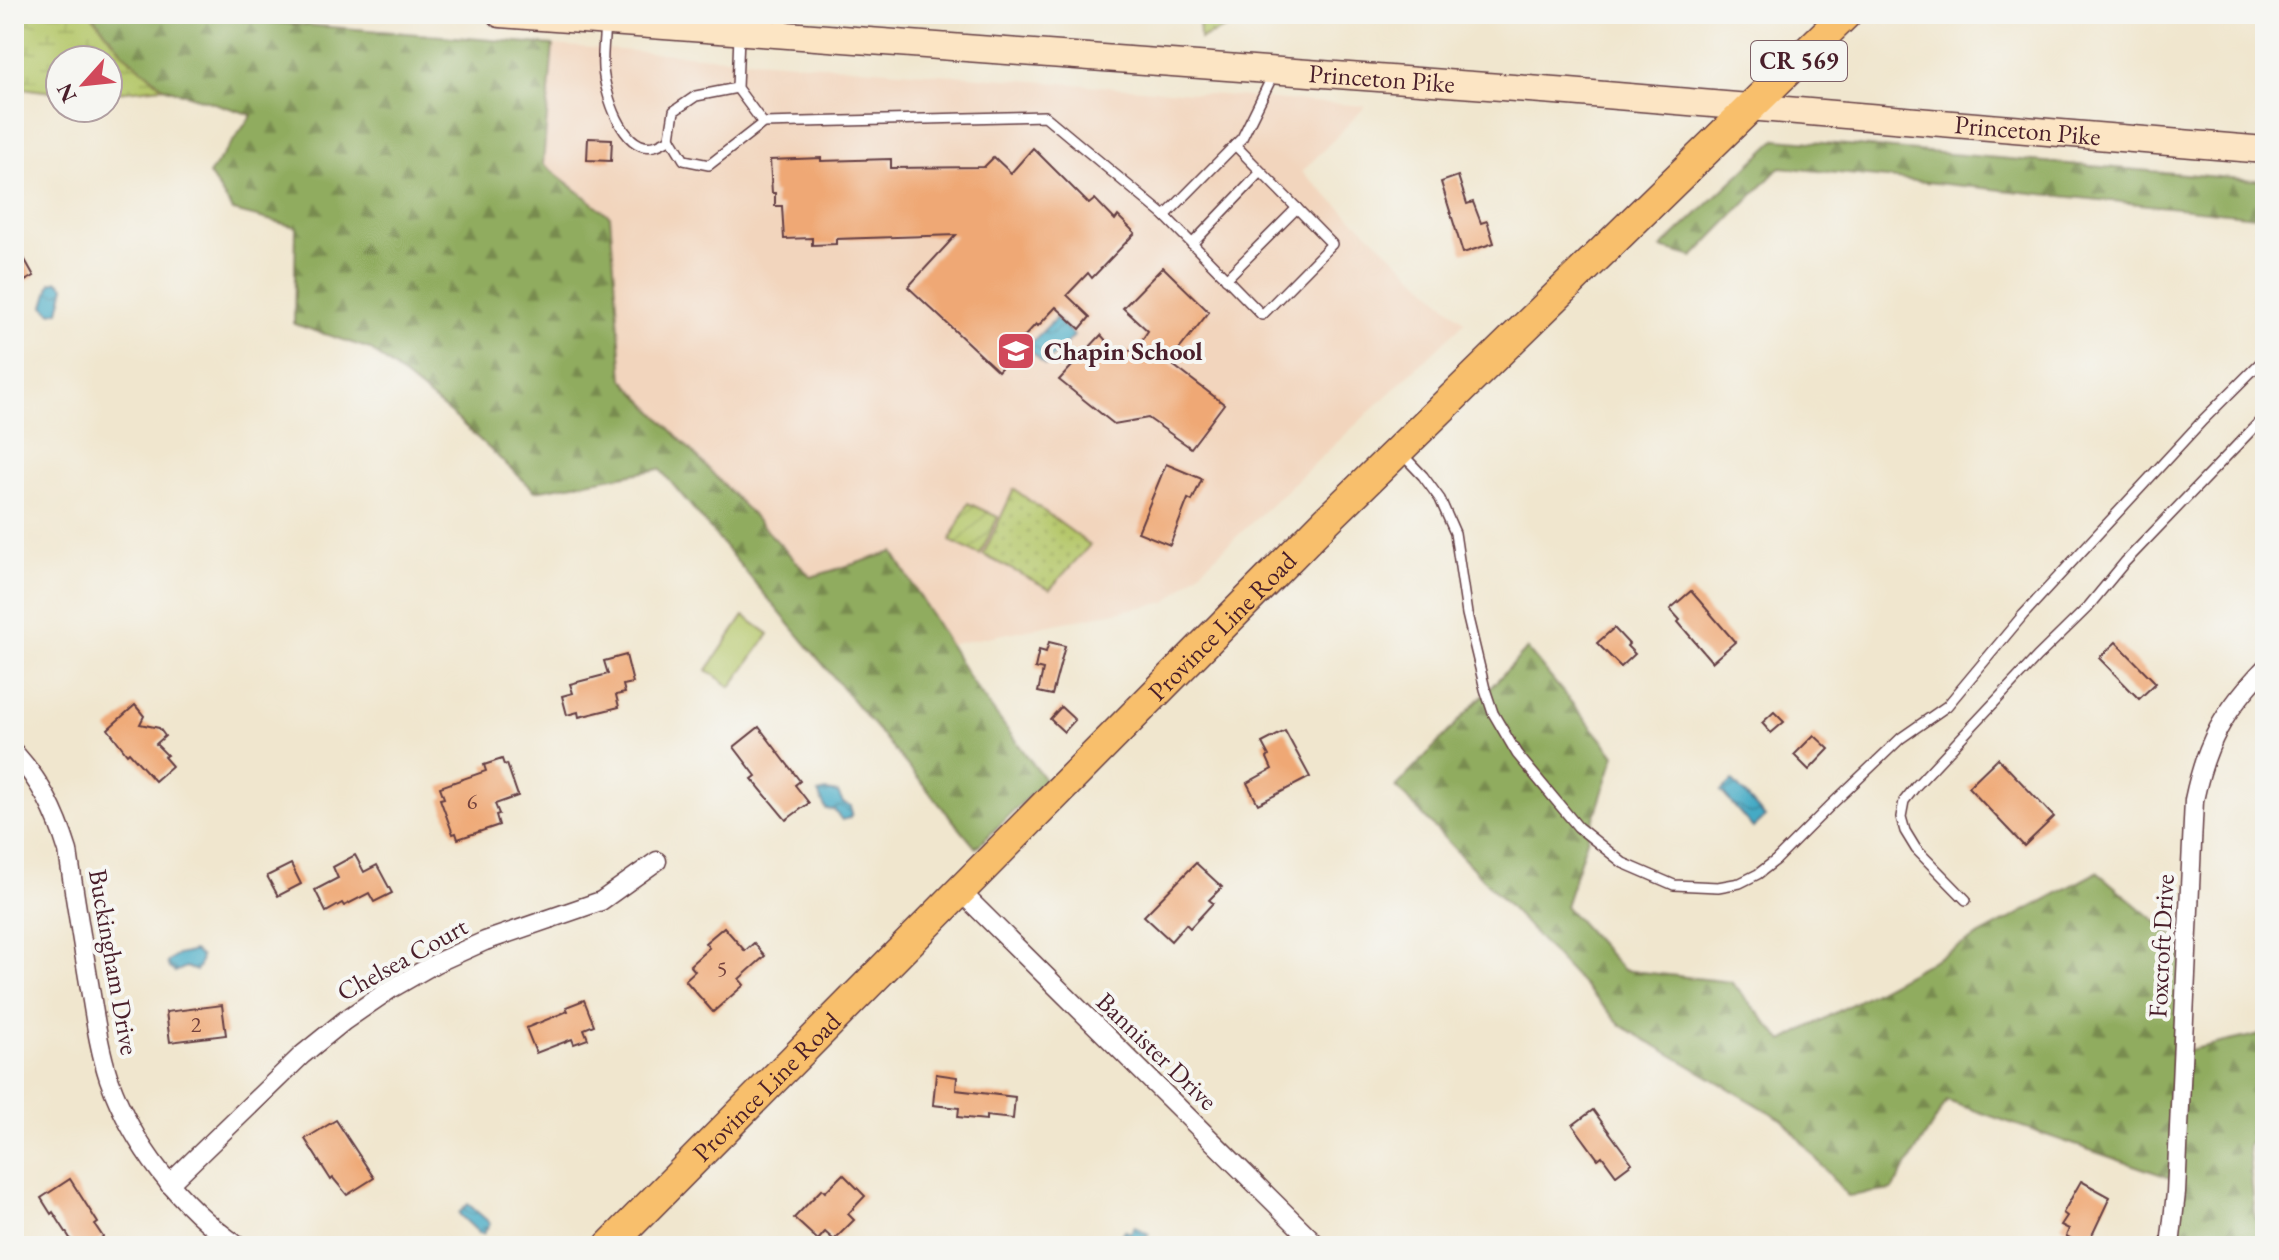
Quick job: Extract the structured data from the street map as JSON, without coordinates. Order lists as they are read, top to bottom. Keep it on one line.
{"streets":{"main road":["CR 569","Princeton Pike","Province Line Road"],"street":["Foxcroft Drive","Chelsea Court","Buckingham Drive","Bannister Drive"]},"crossings":[["Princeton Pike","Province Line Road"],["Province Line Road","Bannister Drive"],["Chelsea Court","Buckingham Drive"]],"places":{"school or university":["Chapin School"]},"house_numbers":["6","5","2"],"north":"bottom left"}
